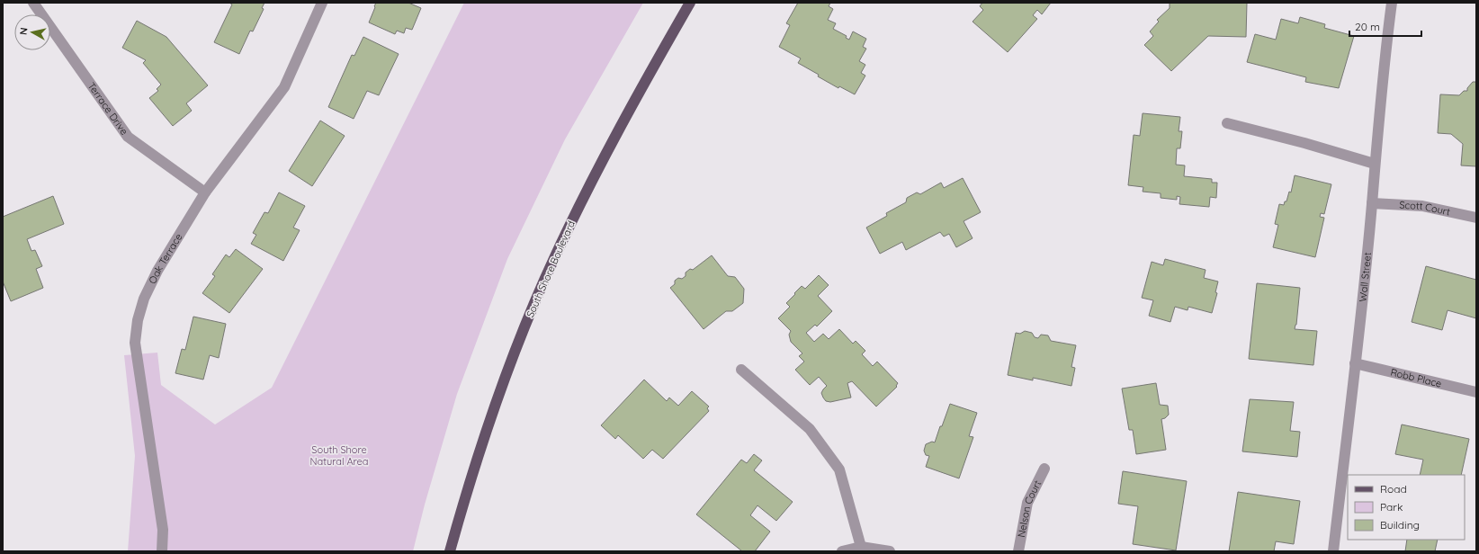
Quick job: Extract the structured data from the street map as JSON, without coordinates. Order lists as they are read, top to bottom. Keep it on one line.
{"streets":{"main road":["South Shore Boulevard"],"street":["Terrace Drive","Scott Court","Oak Terrace","Wall Street","Robb Place","Nelson Court"]},"crossings":[["Terrace Drive","Oak Terrace"],["Scott Court","Wall Street"],["Wall Street","Robb Place"]],"parks":["South Shore Natural Area"],"legend":["Road","Park","Building"],"scale_bar":"20 m","north":"left"}
